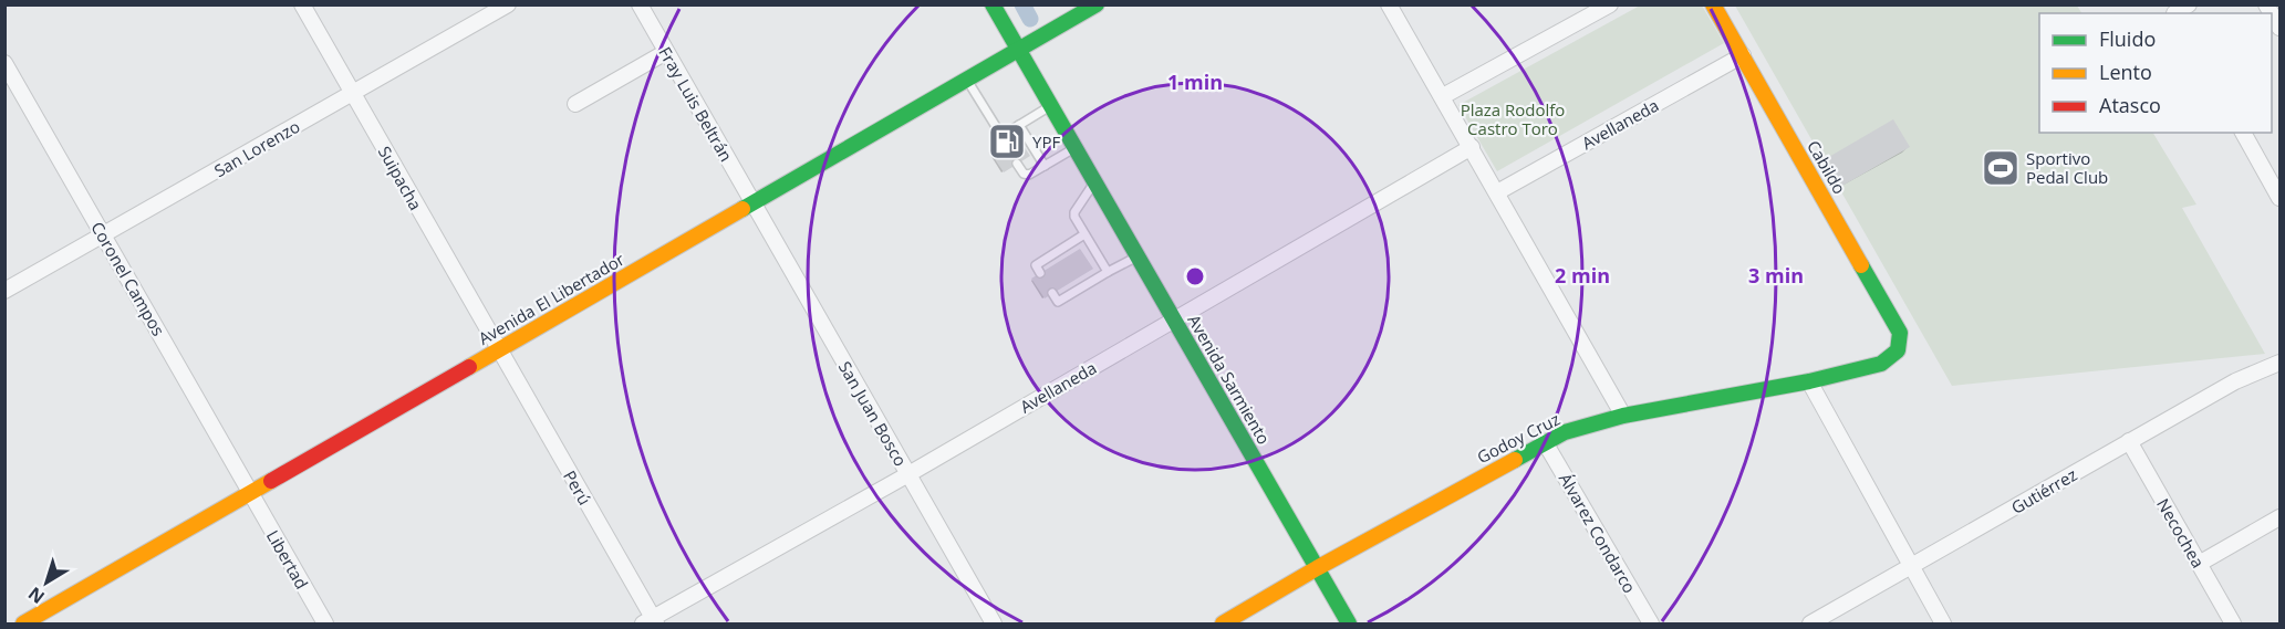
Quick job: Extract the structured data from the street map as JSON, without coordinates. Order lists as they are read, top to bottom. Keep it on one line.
{"streets":{"main road":["Cabildo","Avenida El Libertador","Avenida Sarmiento","Godoy Cruz"],"street":["Fray Luis Beltrán","Avellaneda","San Lorenzo","Suipacha","Coronel Campos","San Juan Bosco","Perú","Gutiérrez","Álvarez Condarco","Necochea","Libertad"]},"crossings":[["Fray Luis Beltrán","Avenida El Libertador"],["Fray Luis Beltrán","San Juan Bosco"],["Avellaneda","Cabildo"],["Avellaneda","Avenida Sarmiento"],["Avellaneda","San Juan Bosco"],["Avellaneda","Perú"],["San Lorenzo","Suipacha"],["San Lorenzo","Coronel Campos"],["Cabildo","Godoy Cruz"],["Suipacha","Avenida El Libertador"],["Suipacha","Perú"],["Coronel Campos","Avenida El Libertador"],["Coronel Campos","Libertad"],["Avenida El Libertador","Avenida Sarmiento"],["Avenida El Libertador","San Juan Bosco"],["Avenida El Libertador","Perú"],["Avenida El Libertador","Libertad"],["Avenida Sarmiento","Godoy Cruz"],["Godoy Cruz","Álvarez Condarco"],["Gutiérrez","Necochea"]],"parks":["Plaza Rodolfo Castro Toro"],"places":{"fuel station":["YPF"],"sports":["Sportivo Pedal Club"]},"legend":["Fluido","Lento","Atasco"],"north":"bottom left","rings":["1 min","2 min","3 min"]}
